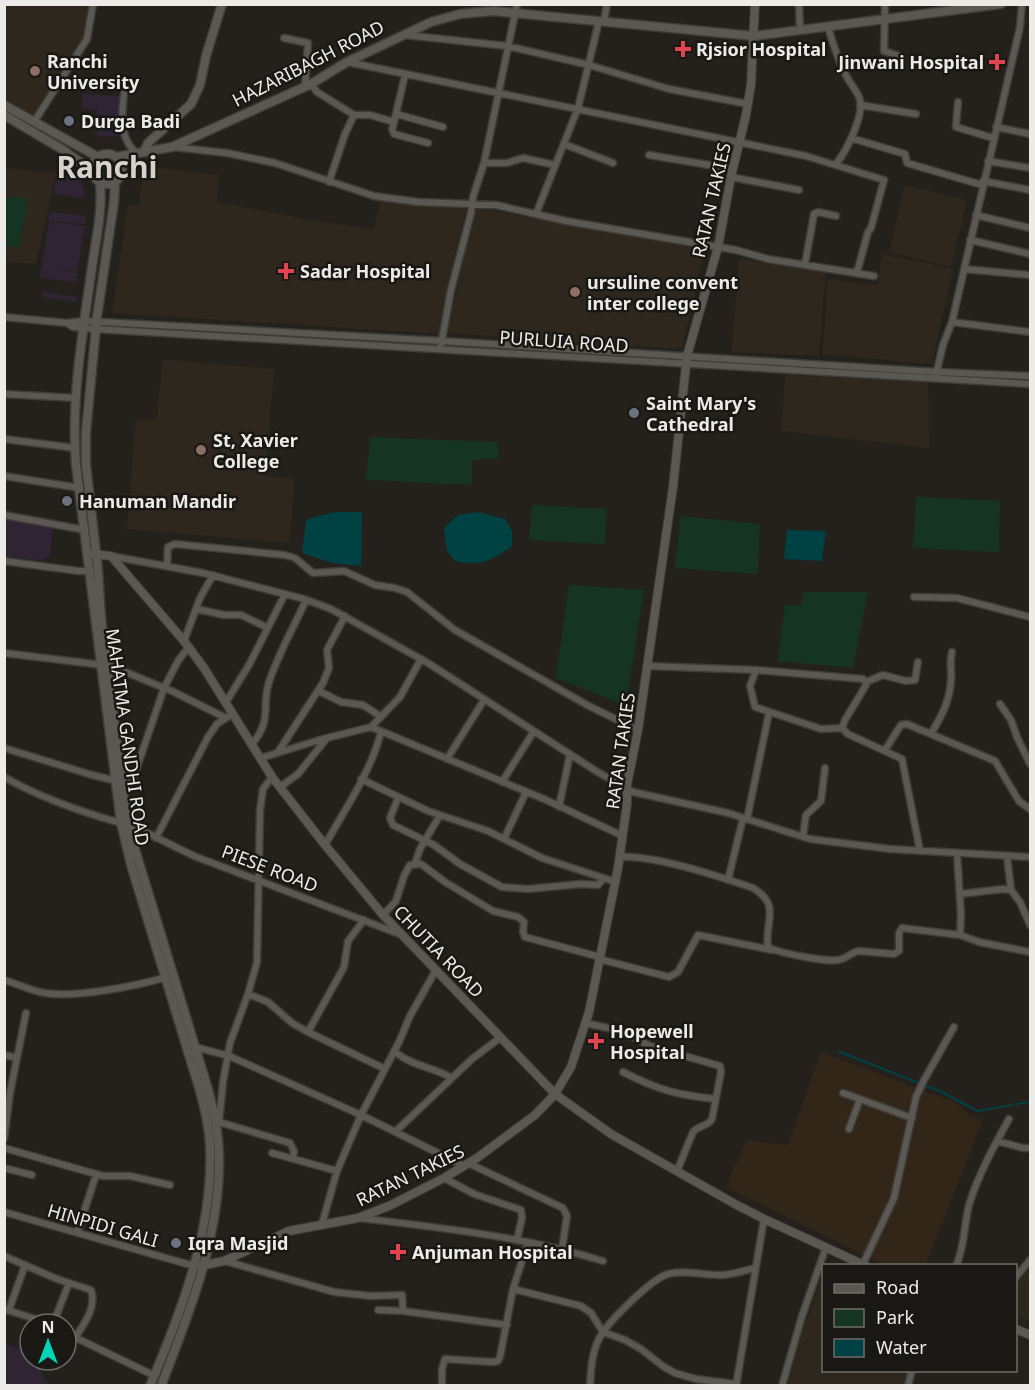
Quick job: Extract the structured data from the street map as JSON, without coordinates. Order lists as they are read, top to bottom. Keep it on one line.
{"streets":{"main road":["HAZARIBAGH ROAD","MAHATMA GANDHI ROAD"],"street":["RATAN TAKIES","PURLUIA ROAD","PIESE ROAD","CHUTIA ROAD","HINPIDI GALI"]},"crossings":[["HAZARIBAGH ROAD","RATAN TAKIES"],["HAZARIBAGH ROAD","MAHATMA GANDHI ROAD"],["RATAN TAKIES","PURLUIA ROAD"],["RATAN TAKIES","MAHATMA GANDHI ROAD"],["RATAN TAKIES","CHUTIA ROAD"],["RATAN TAKIES","HINPIDI GALI"],["PURLUIA ROAD","MAHATMA GANDHI ROAD"],["MAHATMA GANDHI ROAD","PIESE ROAD"],["MAHATMA GANDHI ROAD","HINPIDI GALI"],["PIESE ROAD","CHUTIA ROAD"]],"districts":["Ranchi"],"places":{"health":["Rjsior Hospital","Jinwani Hospital","Sadar Hospital","Hopewell Hospital","Anjuman Hospital"],"other":["Ranchi University","Durga Badi","ursuline convent inter college","Saint Mary's Cathedral","St, Xavier College","Hanuman Mandir","Iqra Masjid"]},"legend":["Road","Park","Water"],"north":"top"}
